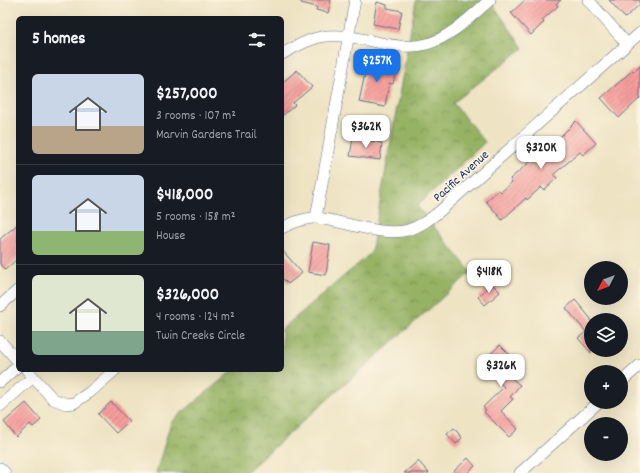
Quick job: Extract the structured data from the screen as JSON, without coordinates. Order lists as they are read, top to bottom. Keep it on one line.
{"streets":{"street":["Pacific Avenue"]},"north":"bottom left","page":{"heading":"5 homes","price":["$257K","$362K","$320K","$418K","$326K"],"list":[{"name":"$257,000","note":"3 rooms · 107 m² · Marvin Gardens Trail"},{"name":"$418,000","note":"5 rooms · 158 m² · House"},{"name":"$326,000","note":"4 rooms · 124 m² · Twin Creeks Circle"}],"map_buttons":["+","−"]}}
